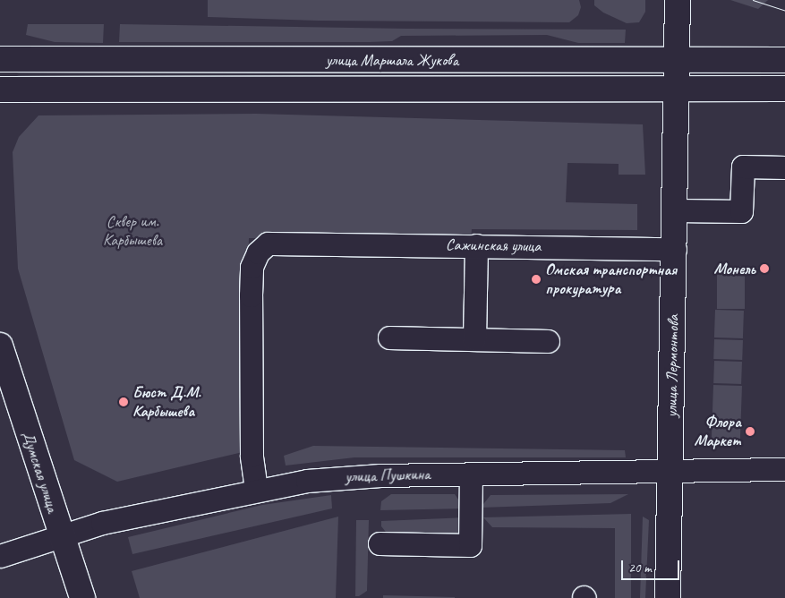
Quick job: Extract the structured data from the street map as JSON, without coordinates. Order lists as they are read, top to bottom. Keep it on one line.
{"streets":{"main road":["улица Маршала Жукова","улица Лермонтова","Думская улица"],"street":["Сажинская улица","улица Пушкина"]},"crossings":[["улица Маршала Жукова","улица Лермонтова"],["Сажинская улица","улица Лермонтова"],["Сажинская улица","улица Пушкина"],["улица Лермонтова","улица Пушкина"],["Думская улица","улица Пушкина"]],"parks":["Сквер им. Карбышева"],"places":["Монель","Омская транспортная прокуратура","Бюст Д.М. Карбышева","Флора Маркет"],"scale_bar":"20 m"}
